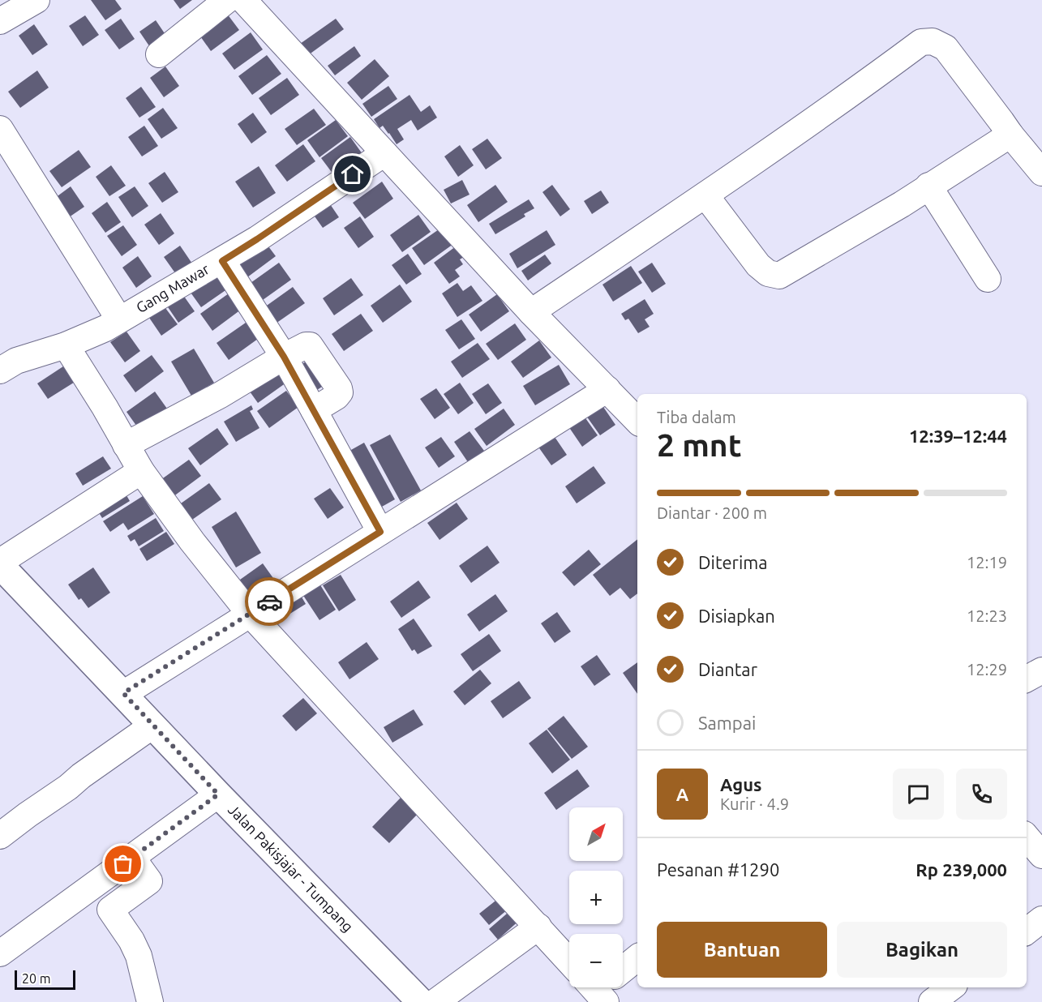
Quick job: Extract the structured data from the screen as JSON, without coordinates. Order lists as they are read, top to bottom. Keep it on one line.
{"streets":{"main road":["Jalan Pakisjajar - Tumpang"],"street":["Gang Mawar"]},"scale_bar":"20 m","north":"top right","page":{"heading":["2 mnt","Tiba dalam","12:39–12:44"],"panel":["Agus","Kurir · 4.9","Pesanan #1290","Rp 239,000"],"bar":"Diantar · 200 m","list":[["Diterima","12:19"],["Disiapkan","12:23"],["Diantar","12:29"],"Sampai"],"round":"A","map_buttons":["+","−"],"buttons":["Bantuan","Bagikan"],"scale":"20 m"}}
